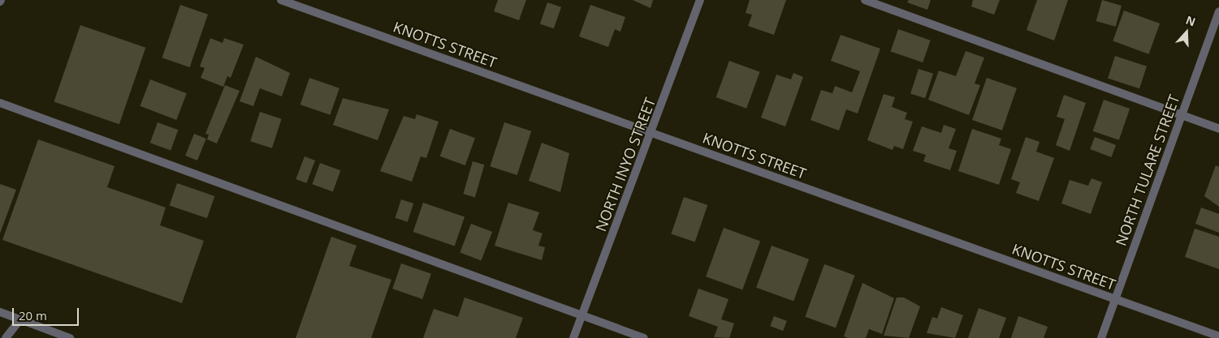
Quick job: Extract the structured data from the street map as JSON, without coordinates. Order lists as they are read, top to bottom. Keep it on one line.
{"streets":{"street":["KNOTTS STREET","NORTH INYO STREET","NORTH TULARE STREET"]},"crossings":[["KNOTTS STREET","NORTH INYO STREET"],["KNOTTS STREET","NORTH TULARE STREET"]],"scale_bar":"20 m","north":"top"}
